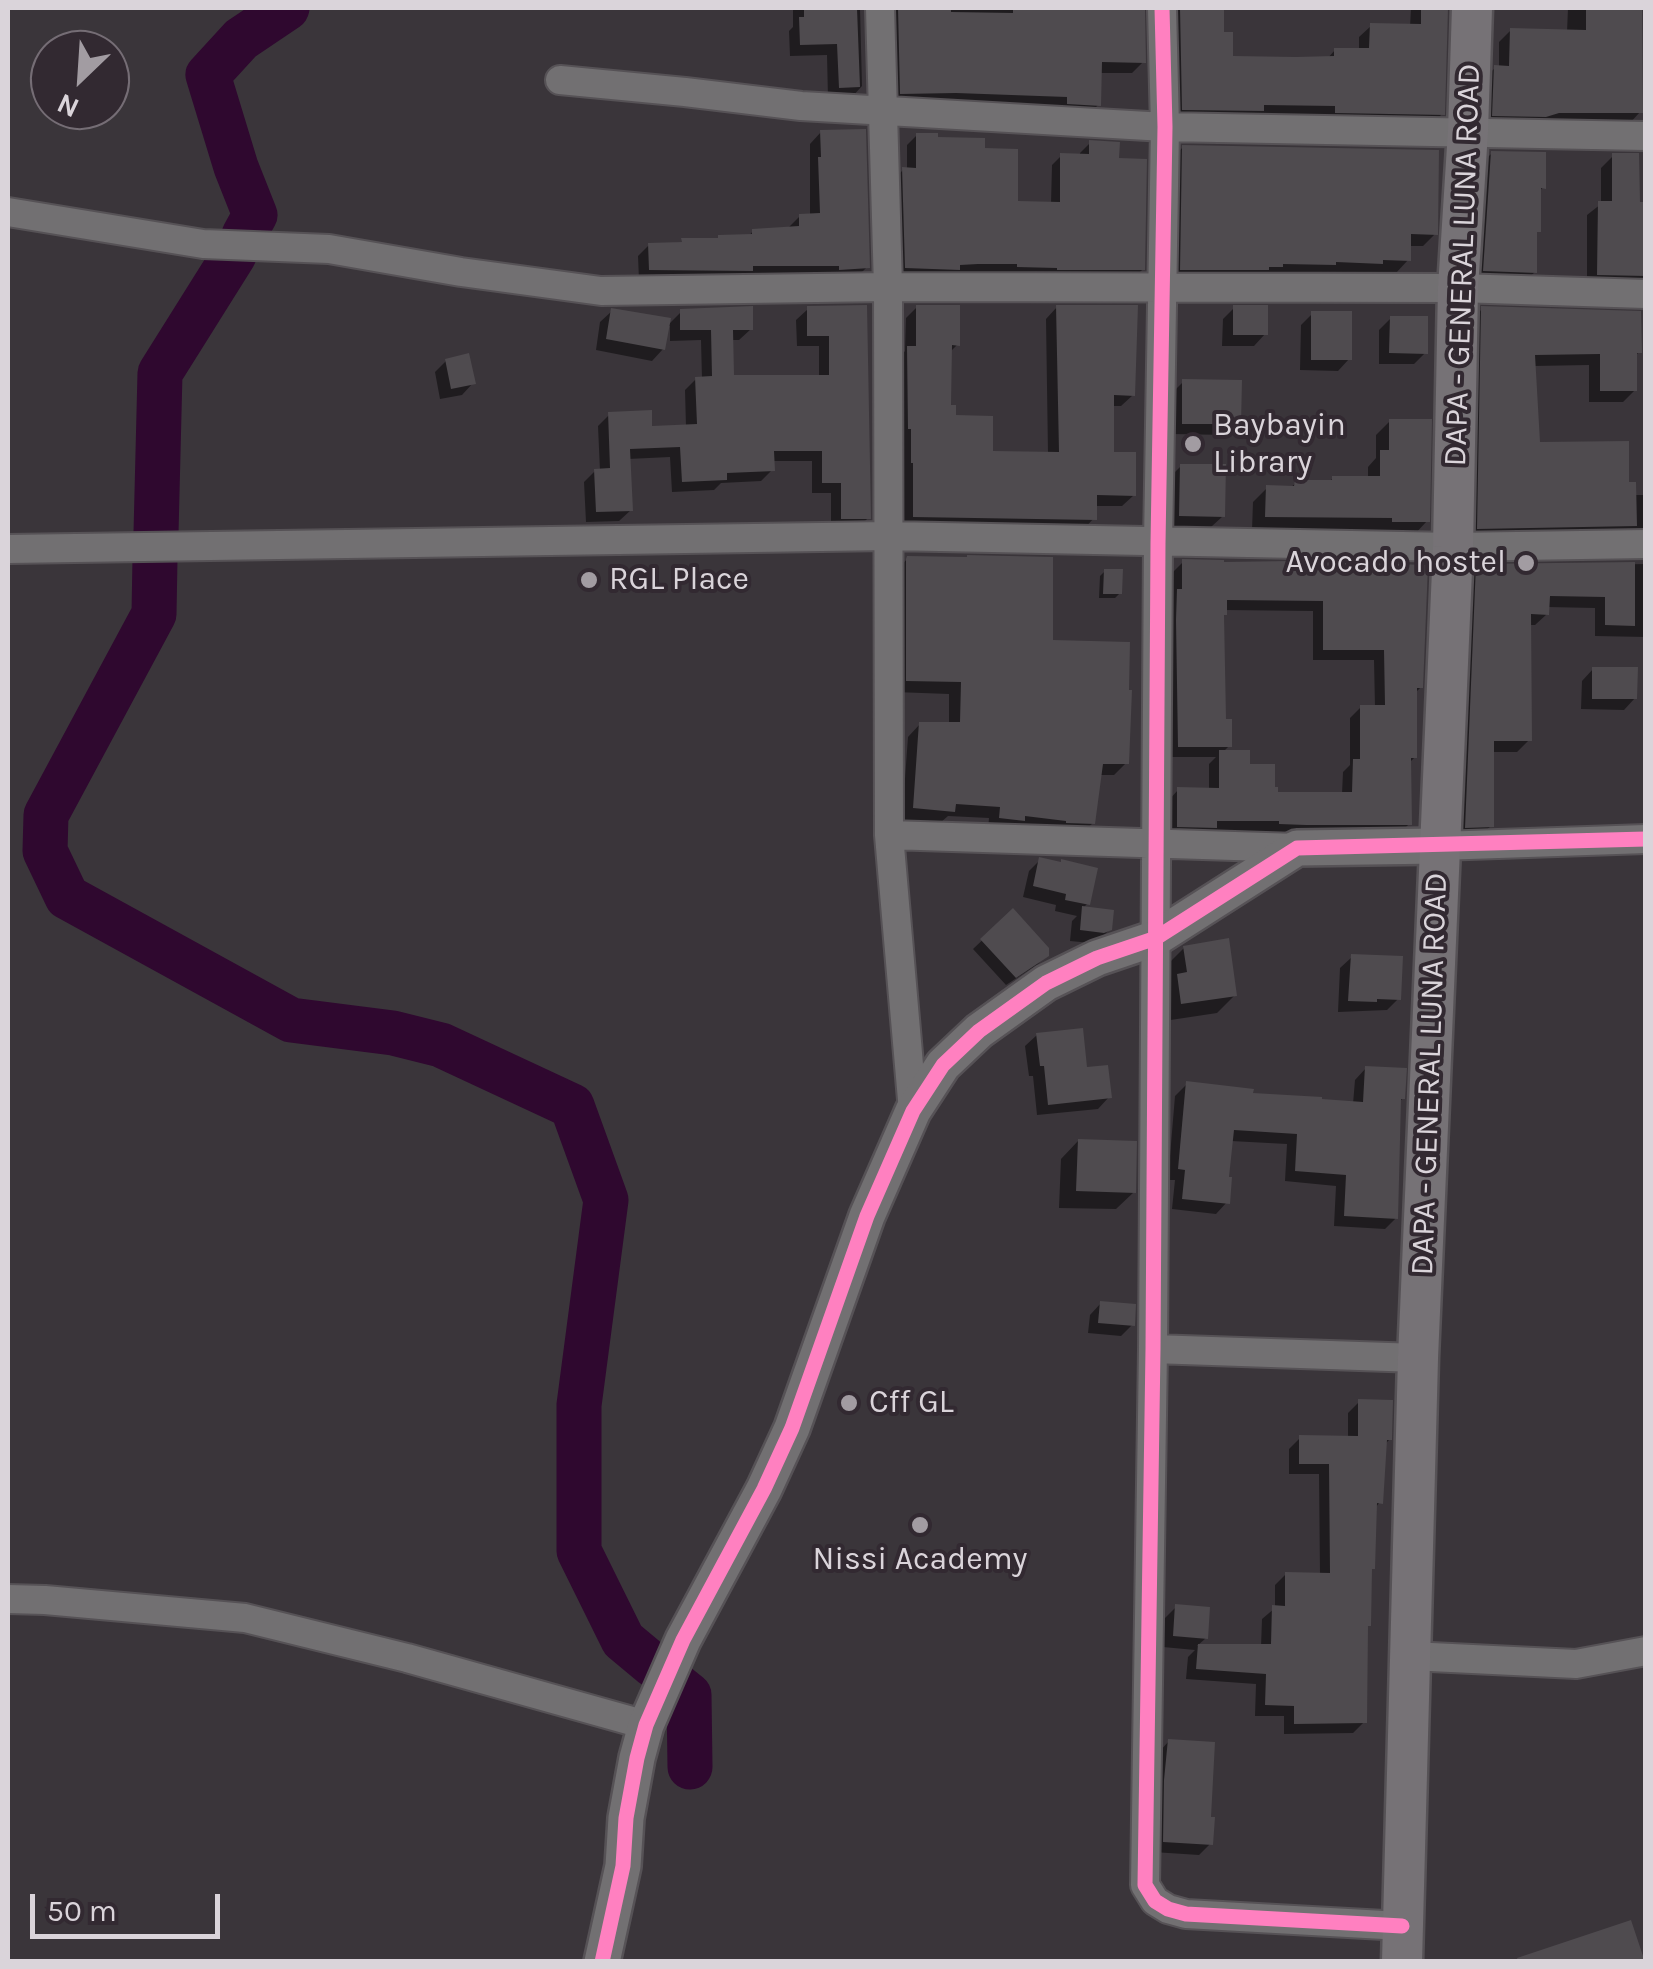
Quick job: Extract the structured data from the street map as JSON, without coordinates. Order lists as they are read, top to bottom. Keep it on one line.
{"streets":{"main road":["DAPA - GENERAL LUNA ROAD"]},"places":["Baybayin Library","Avocado hostel","RGL Place","Cff GL","Nissi Academy"],"scale_bar":"50 m","north":"bottom left"}
